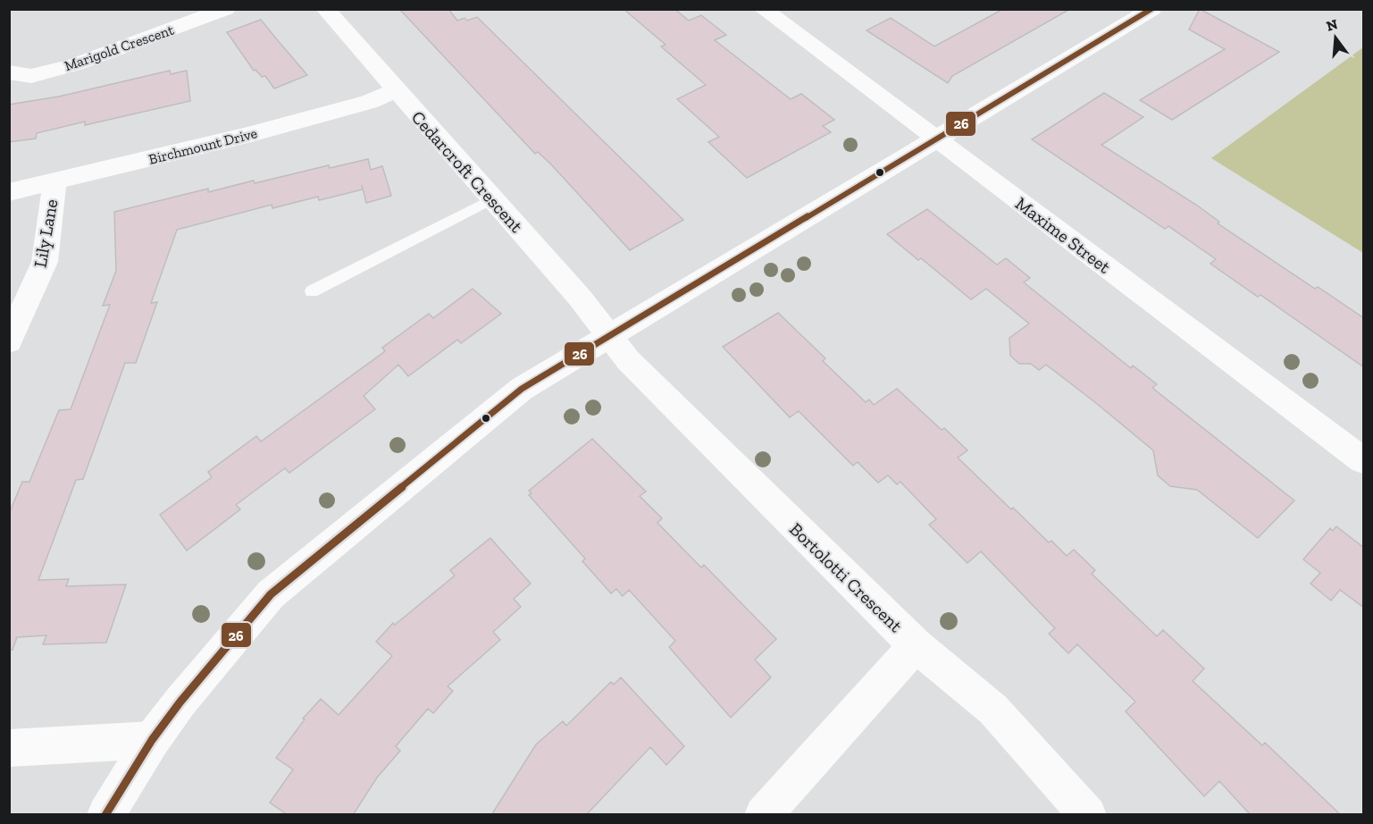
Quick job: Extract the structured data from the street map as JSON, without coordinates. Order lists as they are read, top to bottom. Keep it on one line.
{"streets":{"street":["Marigold Crescent","Birchmount Drive","Cedarcroft Crescent","Lily Lane","Maxime Street","Bortolotti Crescent"]},"crossings":[["Birchmount Drive","Cedarcroft Crescent"],["Birchmount Drive","Lily Lane"],["Cedarcroft Crescent","Bortolotti Crescent"]],"lines":["transit line 26"],"north":"top"}
